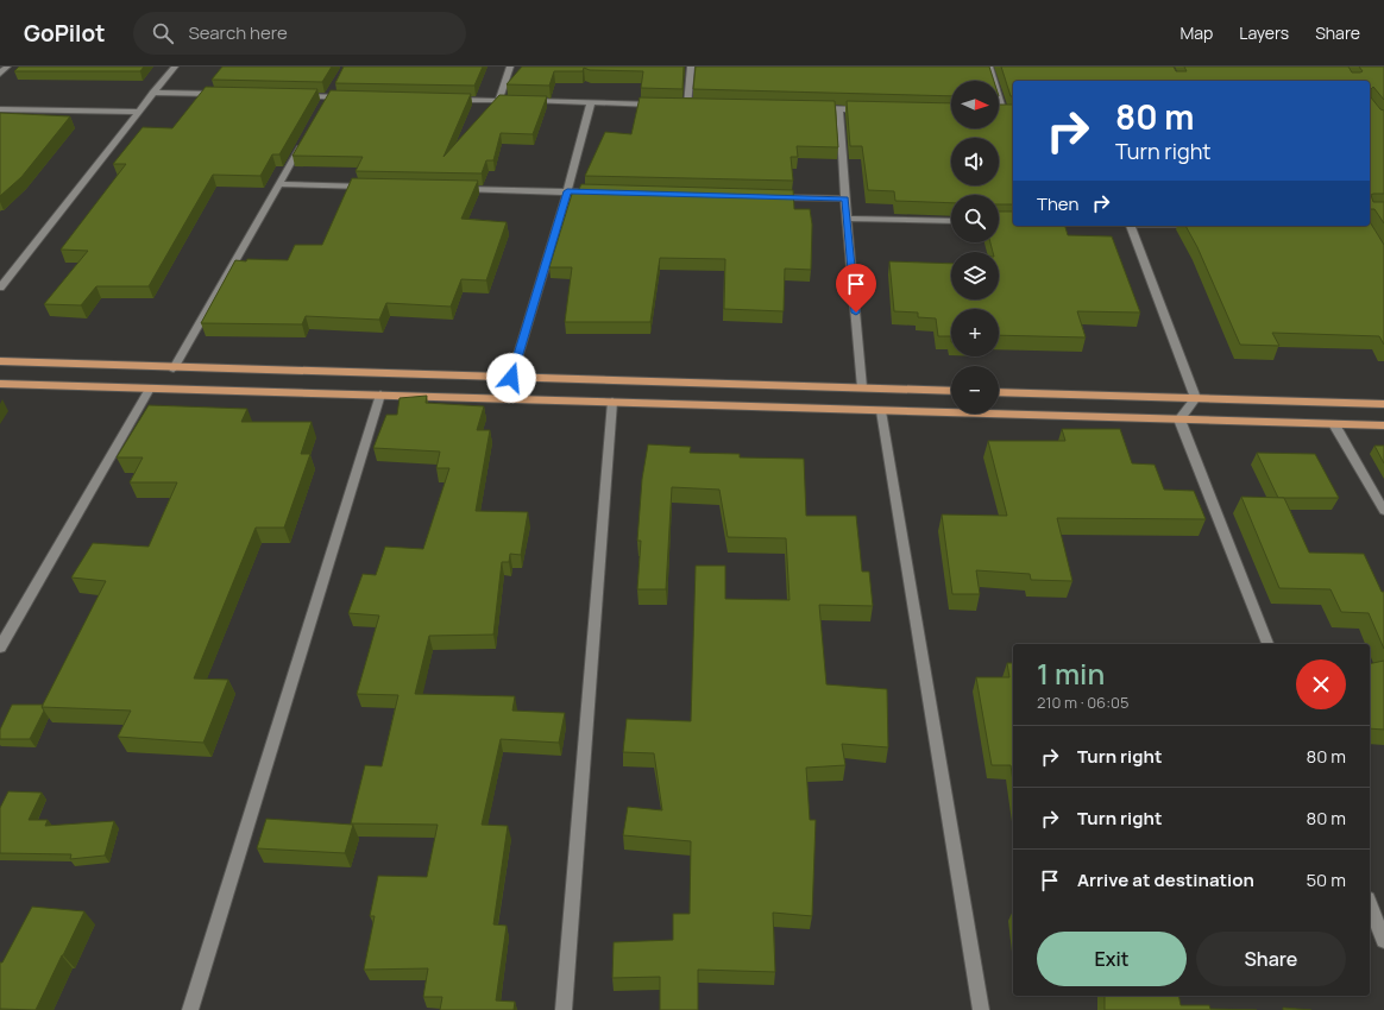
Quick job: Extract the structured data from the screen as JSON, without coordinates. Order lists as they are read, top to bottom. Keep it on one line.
{"north":"right","page":{"header":"GoPilot","search":"Search here","nav":["Map","Layers","Share"],"map_buttons":["+","−"],"turn":["80 m","Turn right"],"then":"Then","heading":["1 min","210 m · 06:05"],"list":[{"name":"Turn right","value":"80 m"},{"name":"Turn right","value":"80 m"},{"name":"Arrive at destination","value":"50 m"}],"buttons":["Exit","Share"]}}
